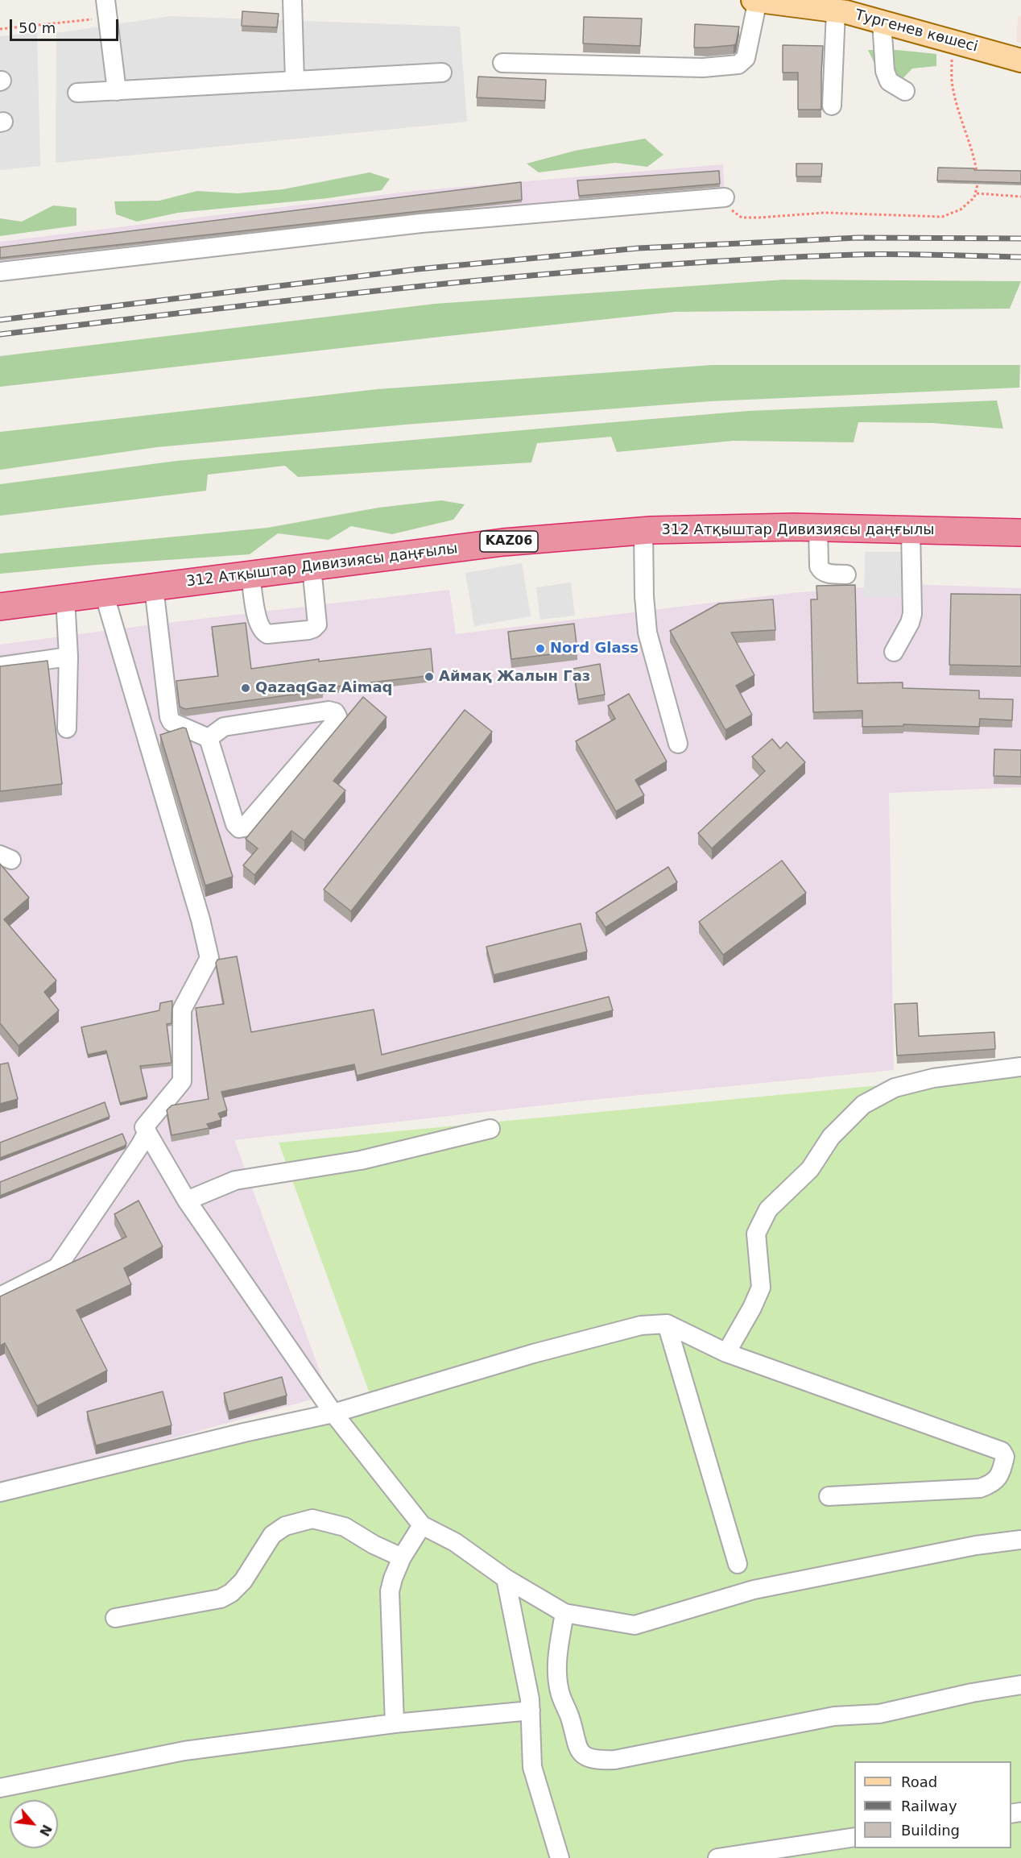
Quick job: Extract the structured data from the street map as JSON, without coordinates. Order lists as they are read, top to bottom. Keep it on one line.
{"streets":{"highway":["312 Атқыштар Дивизиясы даңғылы","KАZ06"],"main road":["Тургенев көшесі"]},"places":["Nord Glass","Аймақ Жалын Газ","QazaqGaz Aimaq"],"legend":["Road","Railway","Building"],"scale_bar":"50 m","north":"bottom right"}
